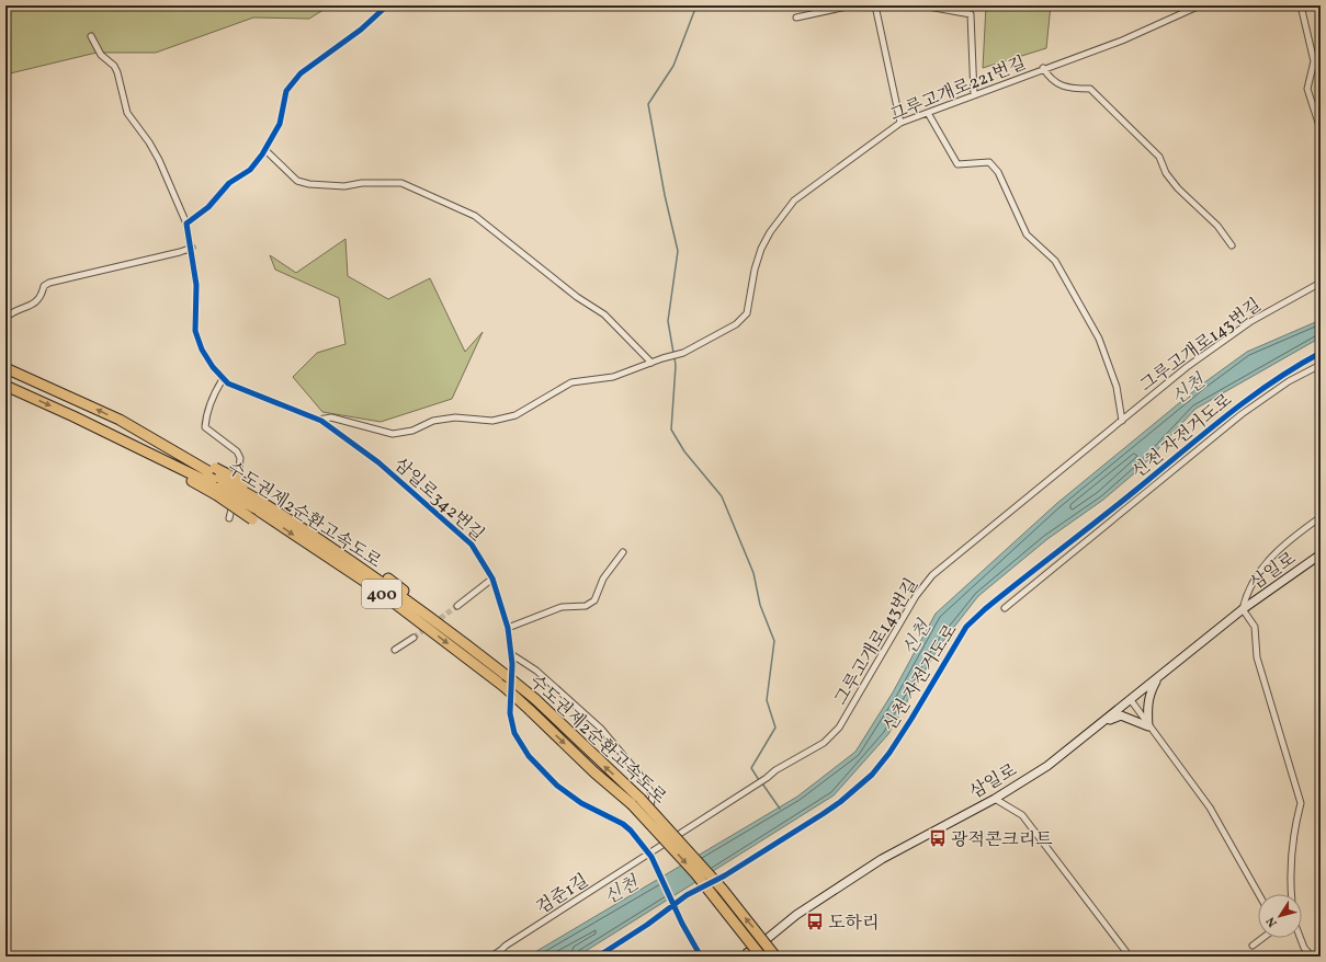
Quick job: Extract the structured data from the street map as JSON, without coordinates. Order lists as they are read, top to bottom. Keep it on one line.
{"streets":{"highway":["수도권제2순환고속도로","400"],"main road":["삼일로"],"street":["그루고개로221번길","그루고개로143번길","삼일로342번길","검준1길"],"cycle path":["신천 자전거도로"]},"crossings":[["그루고개로221번길","그루고개로143번길"],["그루고개로221번길","삼일로342번길"],["그루고개로143번길","검준1길"],["삼일로342번길","검준1길"]],"water":["신천"],"places":{"bus stop":["광적콘크리트","도하리"]},"north":"bottom left"}
